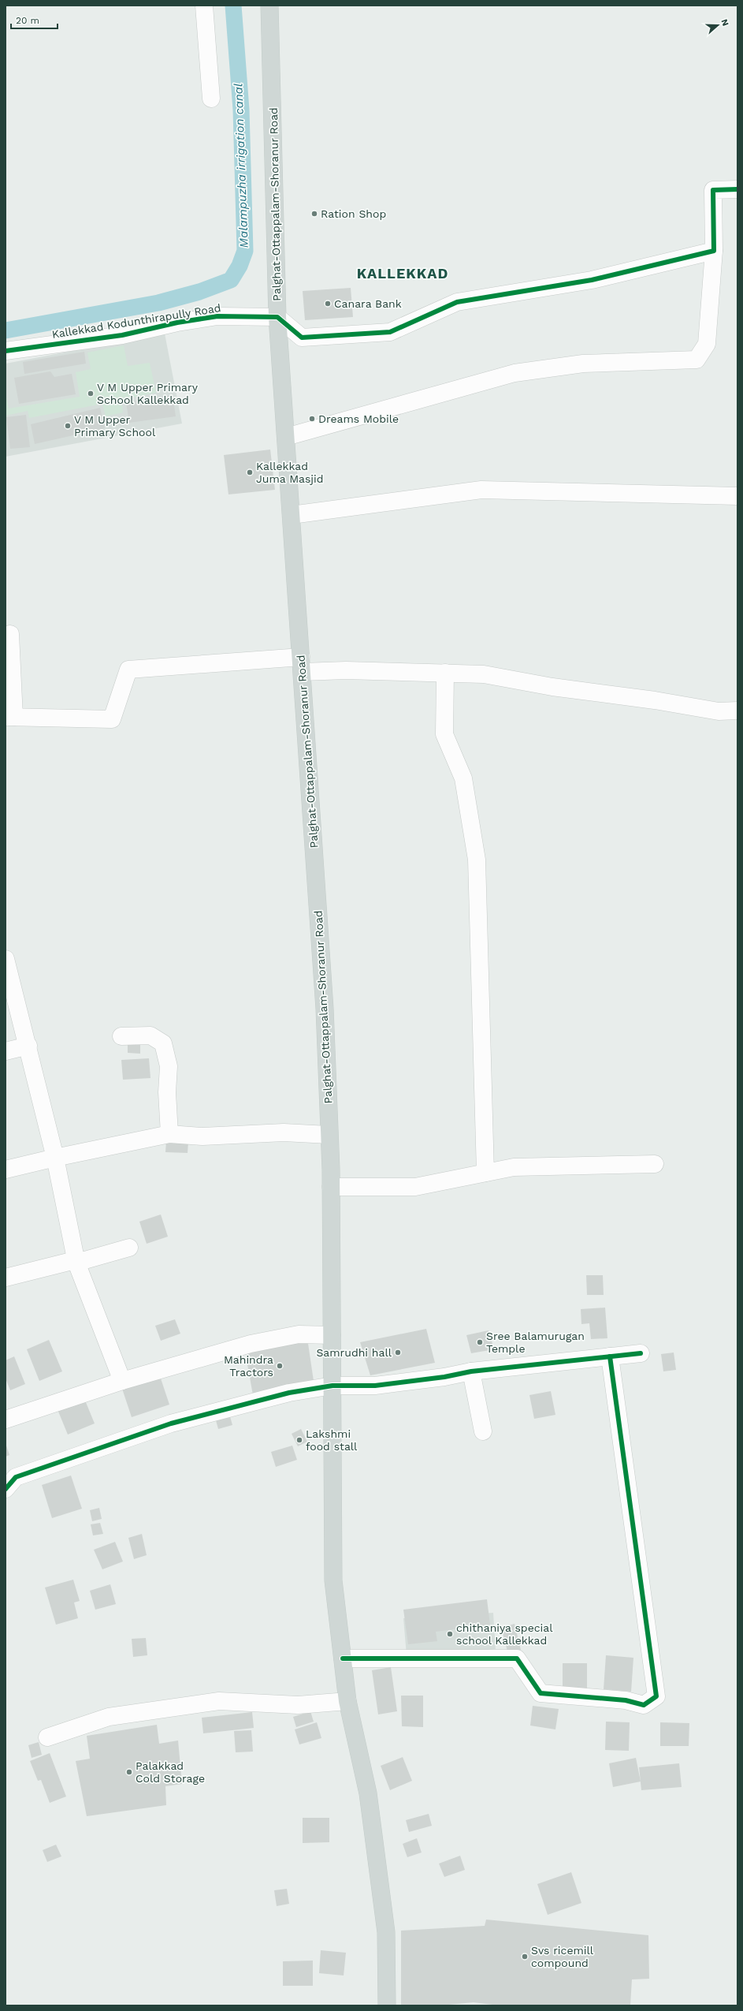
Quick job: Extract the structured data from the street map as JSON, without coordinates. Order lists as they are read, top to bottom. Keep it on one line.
{"streets":{"main road":["Palghat-Ottappalam-Shoranur Road"],"street":["Kallekkad Kodunthirapully Road"]},"crossings":[["Palghat-Ottappalam-Shoranur Road","Kallekkad Kodunthirapully Road"]],"districts":["KALLEKKAD"],"water":["Malampuzha irrigation canal"],"places":["Ration Shop","Canara Bank","V M Upper Primary School Kallekkad","Dreams Mobile","V M Upper Primary School","Kallekkad Juma Masjid","Sree Balamurugan Temple","Samrudhi hall","Mahindra Tractors","Lakshmi food stall","chithaniya special school Kallekkad","Palakkad Cold Storage","Svs ricemill compound"],"scale_bar":"20 m","north":"right"}
